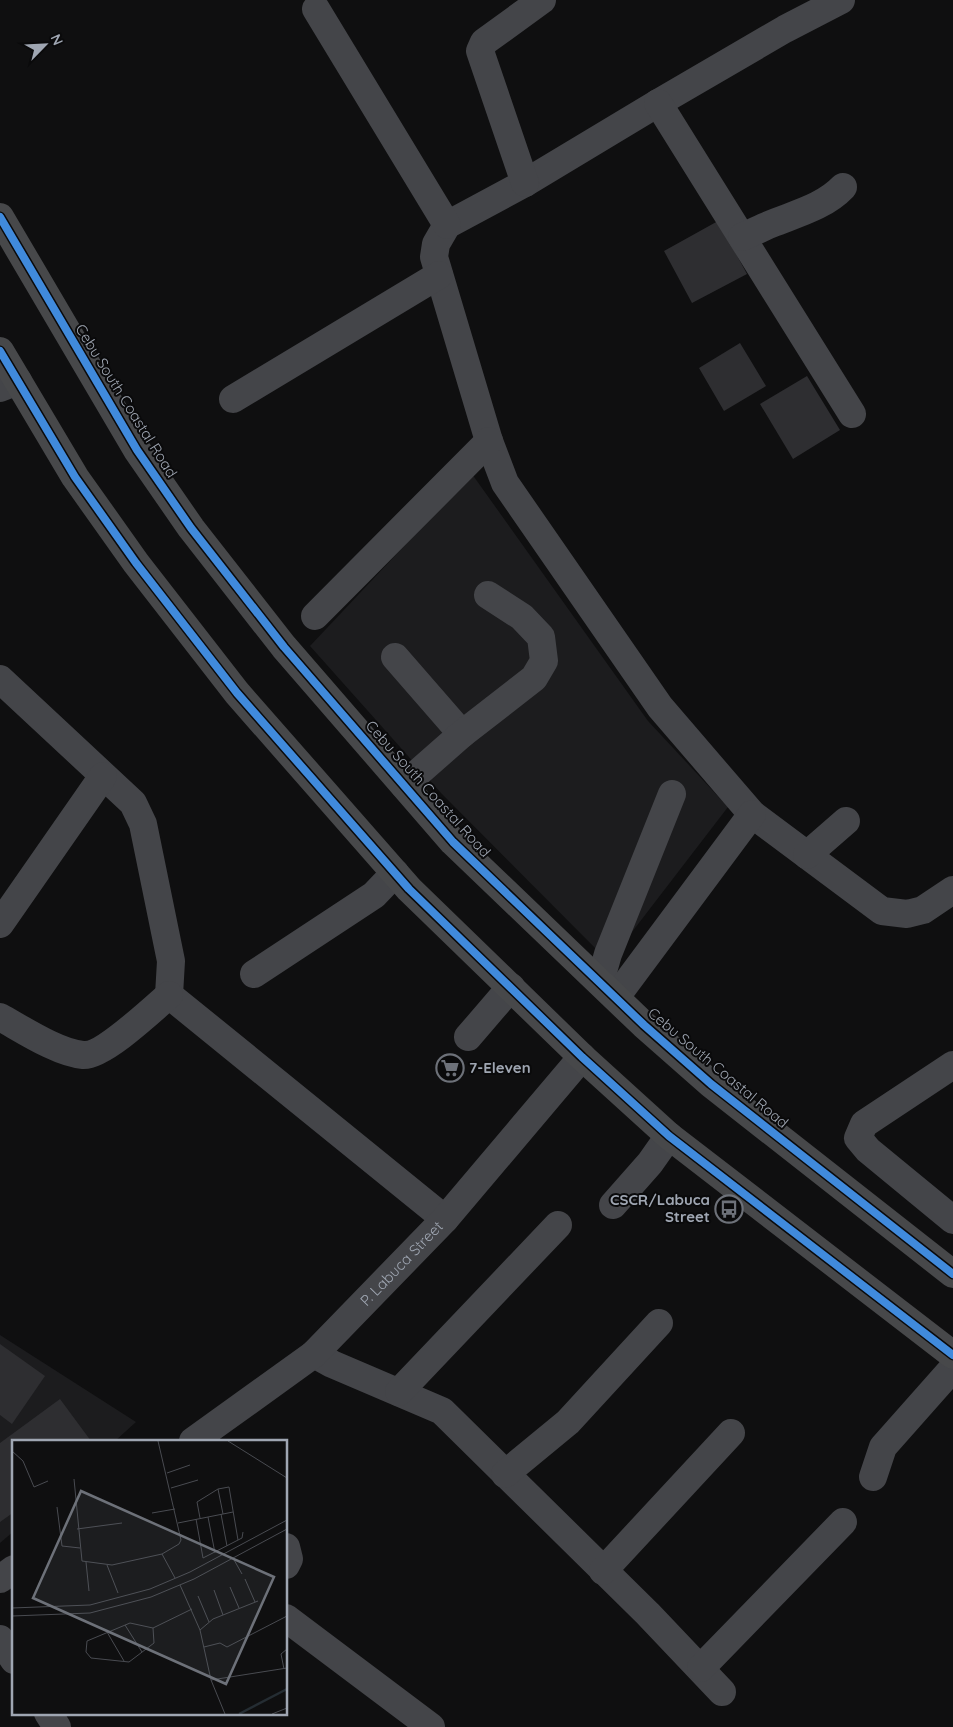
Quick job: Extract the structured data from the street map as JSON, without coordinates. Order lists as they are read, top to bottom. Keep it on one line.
{"streets":{"highway":["Cebu South Coastal Road"],"street":["P. Labuca Street"]},"places":{"supermarket":["7-Eleven"],"bus stop":["CSCR/Labuca Street"]},"north":"top right"}
